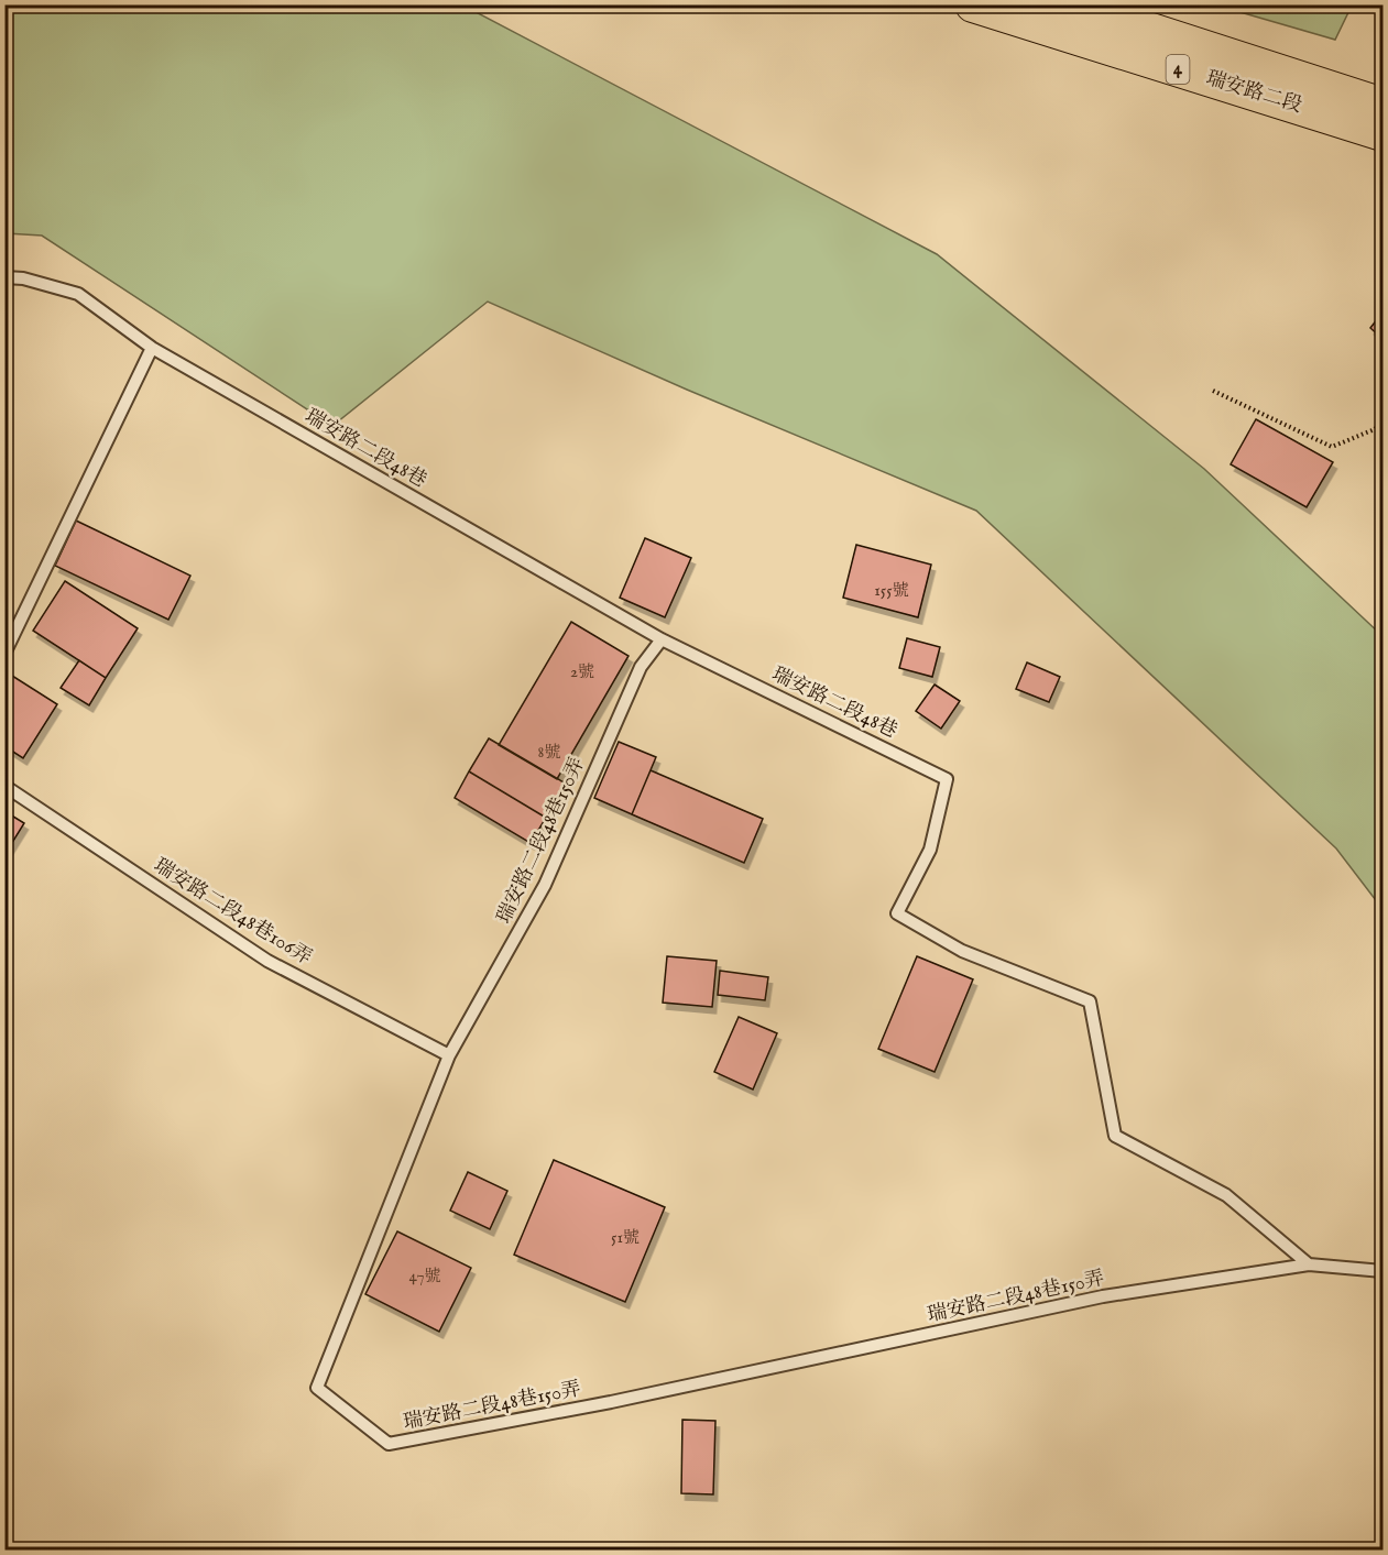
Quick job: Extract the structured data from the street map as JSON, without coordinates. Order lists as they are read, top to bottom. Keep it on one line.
{"streets":{"main road":["4","瑞安路二段"],"lane":["瑞安路二段48巷","瑞安路二段48巷150弄","瑞安路二段48巷106弄"]},"crossings":[["瑞安路二段48巷","瑞安路二段48巷150弄"],["瑞安路二段48巷150弄","瑞安路二段48巷106弄"]],"house_numbers":["155號","2號","8號","51號","47號"]}
